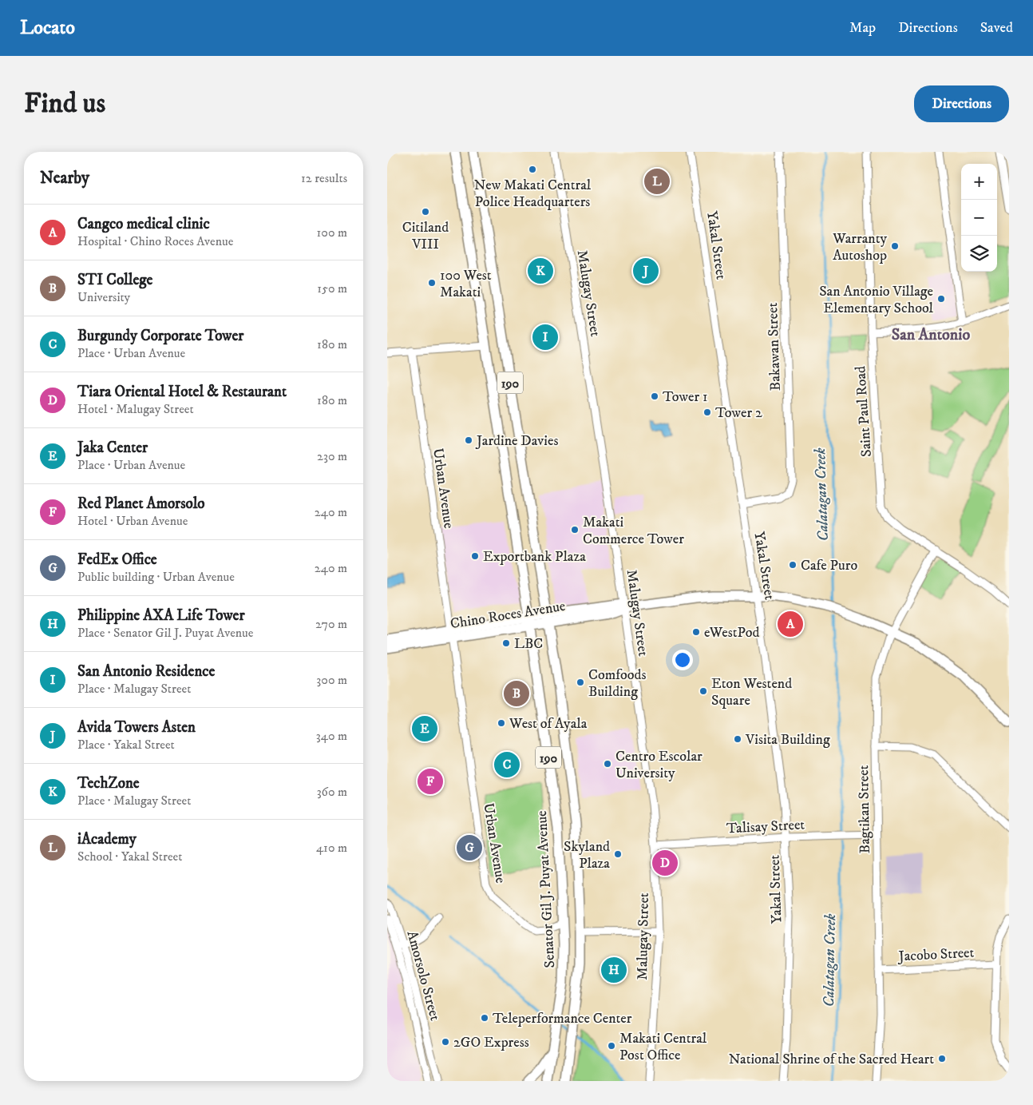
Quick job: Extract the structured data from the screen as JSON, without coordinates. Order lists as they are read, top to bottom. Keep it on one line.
{"streets":{"main road":["190","Chino Roces Avenue","Senator Gil J. Puyat Avenue"],"street":["Yakal Street","Malugay Street","Bakawan Street","Saint Paul Road","Urban Avenue","Bagtikan Street","Talisay Street","Jacobo Street","Amorsolo Street"]},"crossings":[["Yakal Street","Bakawan Street"],["Yakal Street","Chino Roces Avenue"],["Yakal Street","Talisay Street"],["Malugay Street","Chino Roces Avenue"],["Malugay Street","Talisay Street"],["190","Chino Roces Avenue"],["Saint Paul Road","Bagtikan Street"],["Urban Avenue","Chino Roces Avenue"],["Urban Avenue","Senator Gil J. Puyat Avenue"],["Chino Roces Avenue","Bagtikan Street"],["Chino Roces Avenue","Senator Gil J. Puyat Avenue"],["Bagtikan Street","Talisay Street"],["Bagtikan Street","Jacobo Street"]],"districts":["San Antonio"],"water":["Calatagan Creek"],"places":["New Makati Central Police Headquarters","Citiland VIII","Warranty Autoshop","100 West Makati","San Antonio Village Elementary School","Tower 1","Tower 2","Jardine Davies","Makati Commerce Tower","Exportbank Plaza","Cafe Puro","eWestPod","LBC","Comfoods Building","Eton Westend Square","West of Ayala","Visita Building","Centro Escolar University","Skyland Plaza","Teleperformance Center","2GO Express","Makati Central Post Office","National Shrine of the Sacred Heart"],"page":{"header":"Locato","nav":["Map","Directions","Saved"],"buttons":"Directions","title":"Find us","heading":["Nearby","12 results"],"map_buttons":["+","−"],"pins":["L","J","K","I","A","B","E","C","F","G","D","H"],"list":[{"mark":"A","name":"Cangco medical clinic","note":"Hospital · Chino Roces Avenue","value":"100 m"},{"mark":"B","name":"STI College","note":"University","value":"150 m"},{"mark":"C","name":"Burgundy Corporate Tower","note":"Place · Urban Avenue","value":"180 m"},{"mark":"D","name":"Tiara Oriental Hotel & Restaurant","note":"Hotel · Malugay Street","value":"180 m"},{"mark":"E","name":"Jaka Center","note":"Place · Urban Avenue","value":"230 m"},{"mark":"F","name":"Red Planet Amorsolo","note":"Hotel · Urban Avenue","value":"240 m"},{"mark":"G","name":"FedEx Office","note":"Public building · Urban Avenue","value":"240 m"},{"mark":"H","name":"Philippine AXA Life Tower","note":"Place · Senator Gil J. Puyat Avenue","value":"270 m"},{"mark":"I","name":"San Antonio Residence","note":"Place · Malugay Street","value":"300 m"},{"mark":"J","name":"Avida Towers Asten","note":"Place · Yakal Street","value":"340 m"},{"mark":"K","name":"TechZone","note":"Place · Malugay Street","value":"360 m"},{"mark":"L","name":"iAcademy","note":"School · Yakal Street","value":"410 m"}]}}
